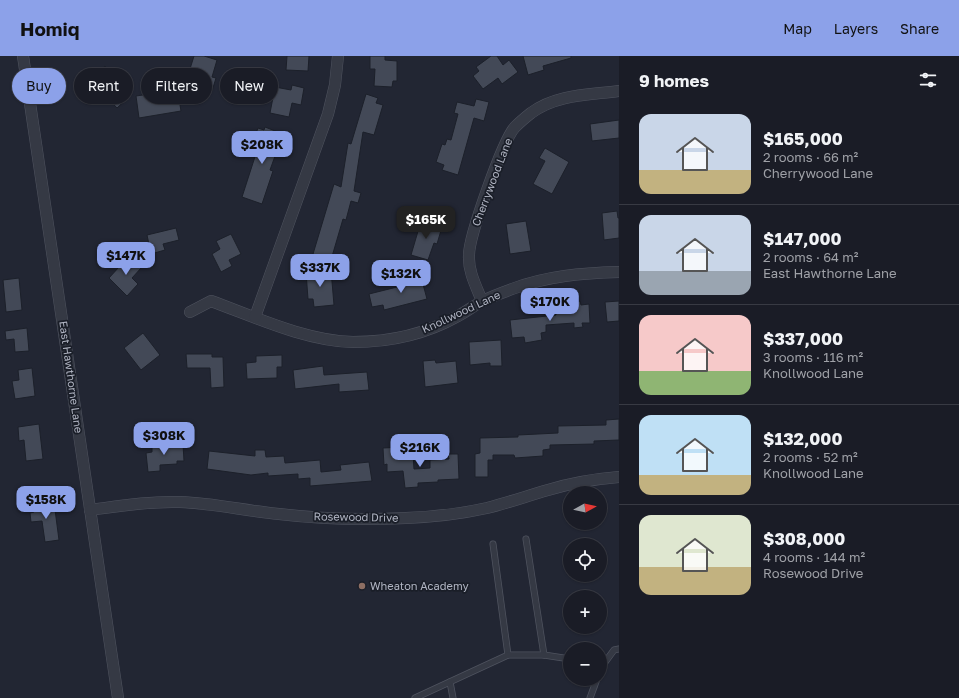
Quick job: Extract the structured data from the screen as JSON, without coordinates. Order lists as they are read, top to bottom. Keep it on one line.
{"streets":{"street":["Cherrywood Lane","Knollwood Lane","East Hawthorne Lane","Rosewood Drive"]},"crossings":[["Cherrywood Lane","Knollwood Lane"],["East Hawthorne Lane","Rosewood Drive"]],"places":["Wheaton Academy"],"north":"right","page":{"header":"Homiq","nav":["Map","Layers","Share"],"heading":"9 homes","chip":["Buy","Rent","Filters","New"],"list":[{"name":"$165,000","note":"2 rooms · 66 m² · Cherrywood Lane"},{"name":"$147,000","note":"2 rooms · 64 m² · East Hawthorne Lane"},{"name":"$337,000","note":"3 rooms · 116 m² · Knollwood Lane"},{"name":"$132,000","note":"2 rooms · 52 m² · Knollwood Lane"},{"name":"$308,000","note":"4 rooms · 144 m² · Rosewood Drive"}],"price":["$208K","$165K","$147K","$337K","$132K","$170K","$308K","$216K","$158K"],"map_buttons":["+","−"]}}
